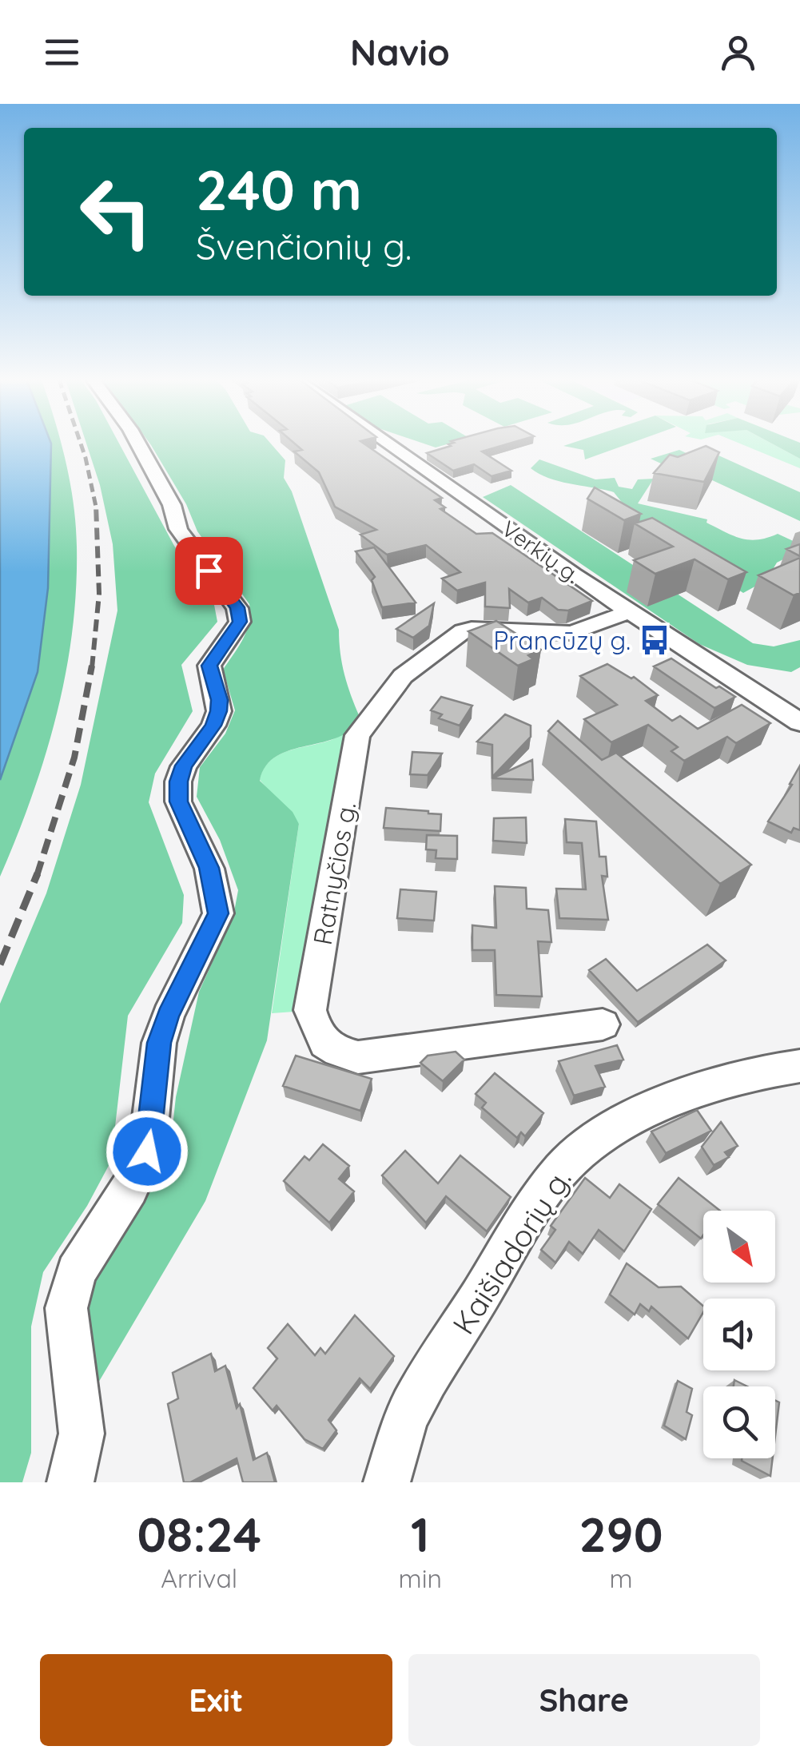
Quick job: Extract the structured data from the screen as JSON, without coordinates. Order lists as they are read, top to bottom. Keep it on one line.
{"streets":{"street":["Verkių g.","Ratnyčios g.","Kaišiadorių g."]},"crossings":[["Verkių g.","Ratnyčios g."]],"places":{"bus stop":["Prancūzų g."]},"north":"bottom right","page":{"header":"Navio","turn":["240 m","Švenčionių g."],"eta":["08:24","Arrival","1","min","290","m"],"buttons":["Exit","Share"]}}
